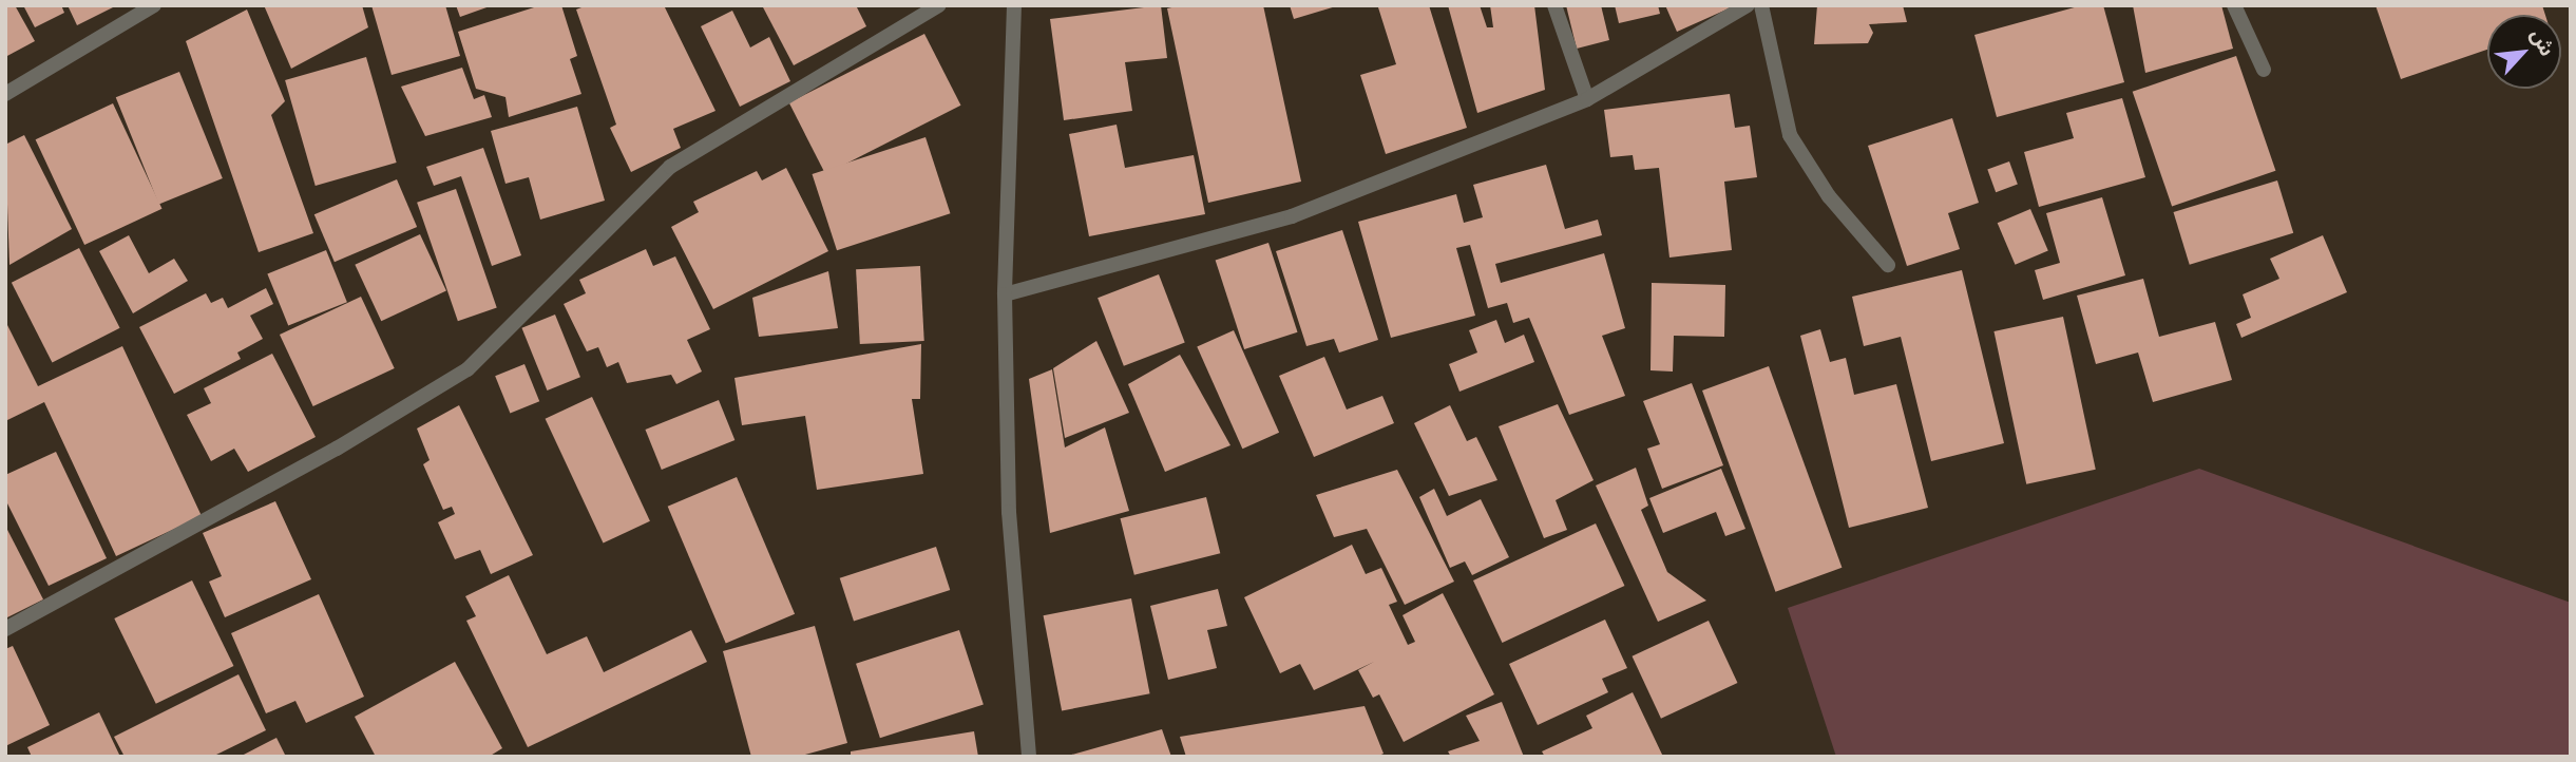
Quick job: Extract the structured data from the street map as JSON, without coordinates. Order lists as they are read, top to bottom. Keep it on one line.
{"north":"top right"}
